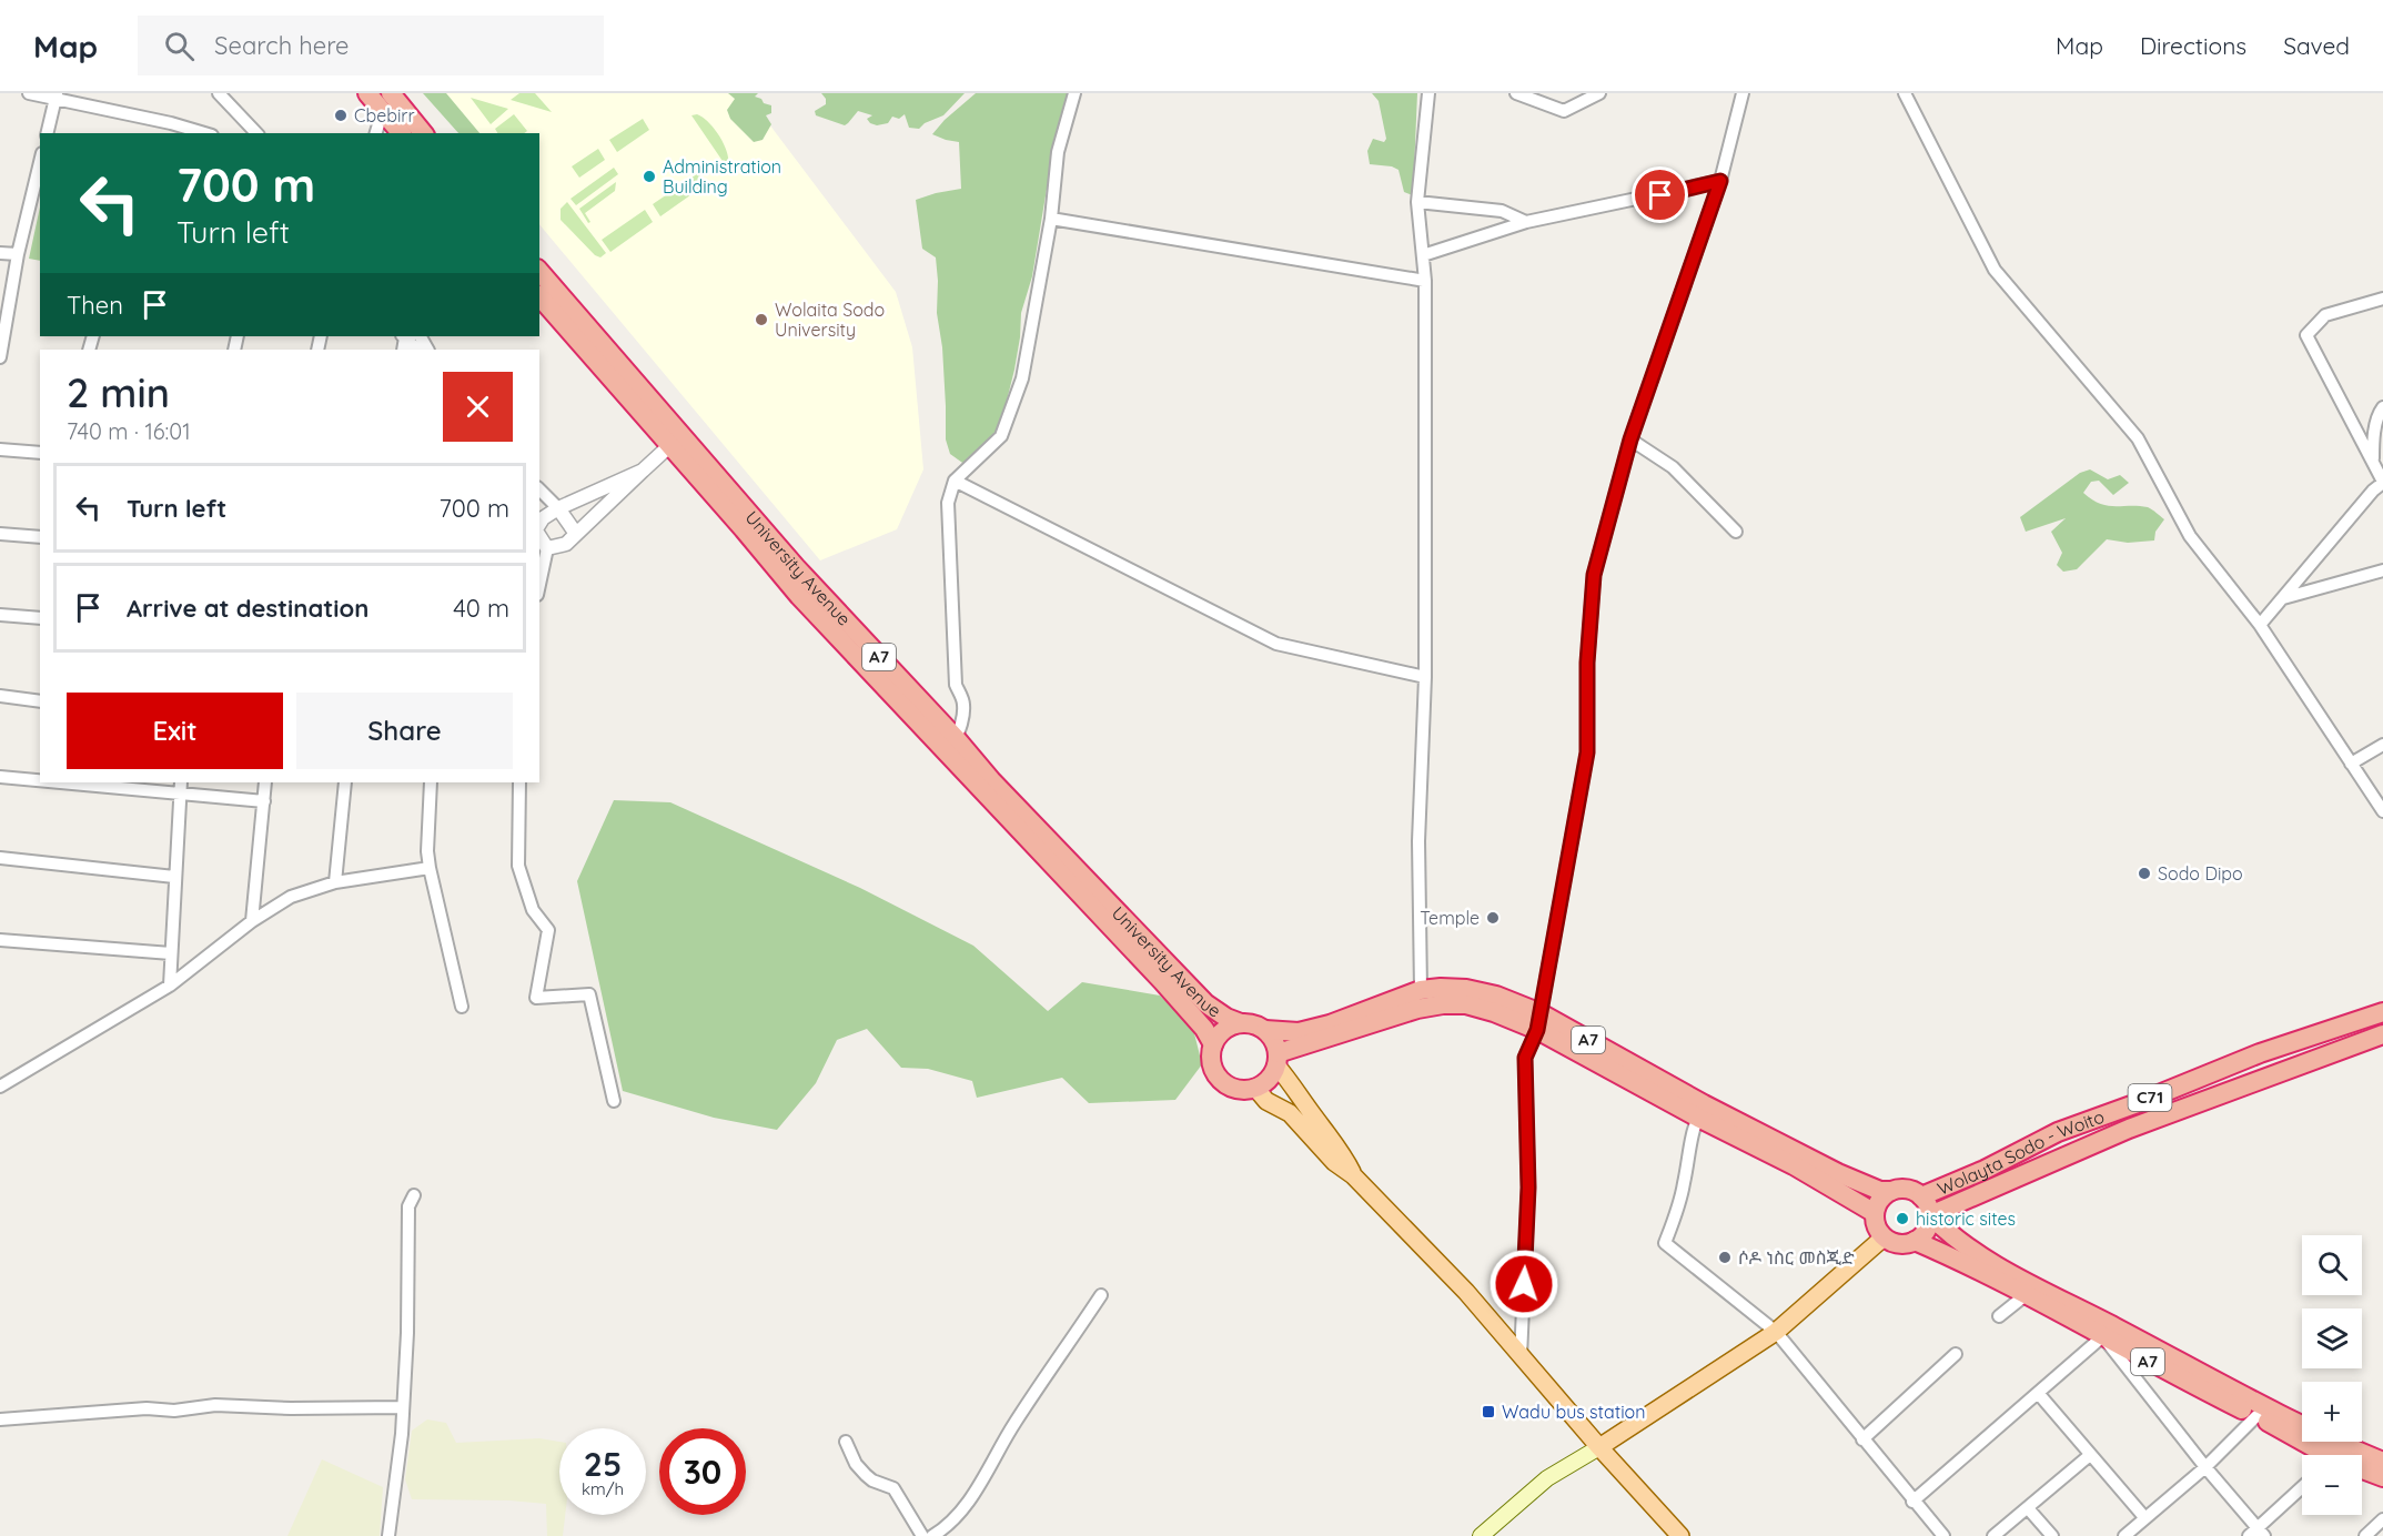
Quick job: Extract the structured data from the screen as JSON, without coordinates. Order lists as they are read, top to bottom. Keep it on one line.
{"streets":{"highway":["University Avenue","A7","C71","Wolayta Sodo - Woito"]},"crossings":[["University Avenue","A7"],["A7","Wolayta Sodo - Woito"]],"places":{"other":["Cbebirr","Administration Building","Wolaita Sodo University","Sodo Dipo","Temple","historic sites","ሶዶ ነስር መስጂድ"],"transit":["Wadu bus station"]},"page":{"header":"Map","search":"Search here","nav":["Map","Directions","Saved"],"turn":["700 m","Turn left"],"then":"Then","heading":["2 min","740 m · 16:01"],"list":[{"name":"Turn left","value":"700 m"},{"name":"Arrive at destination","value":"40 m"}],"buttons":["Exit","Share"],"map_buttons":["+","−"],"speed":"25 km/h","limit":"30"}}
